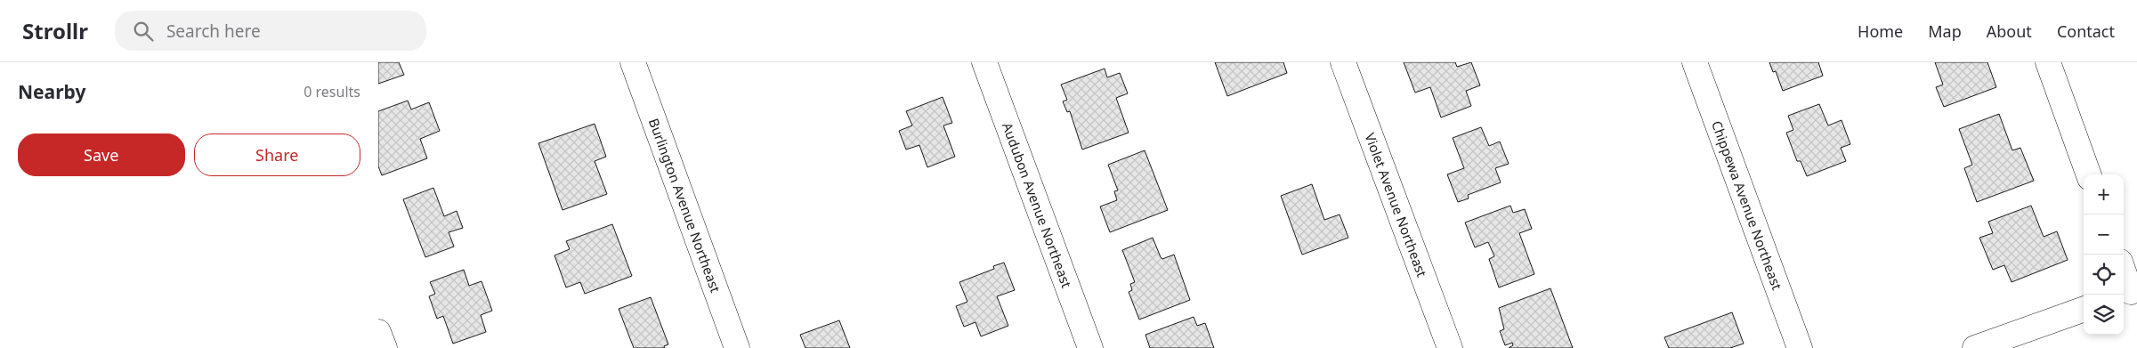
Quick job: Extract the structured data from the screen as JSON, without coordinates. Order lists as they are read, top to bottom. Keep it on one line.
{"streets":{"street":["Burlington Avenue Northeast","Chippewa Avenue Northeast","Audubon Avenue Northeast","Violet Avenue Northeast"]},"page":{"header":"Strollr","search":"Search here","nav":["Home","Map","About","Contact"],"heading":["Nearby","0 results"],"buttons":["Save","Share"],"map_buttons":["+","−"]}}
